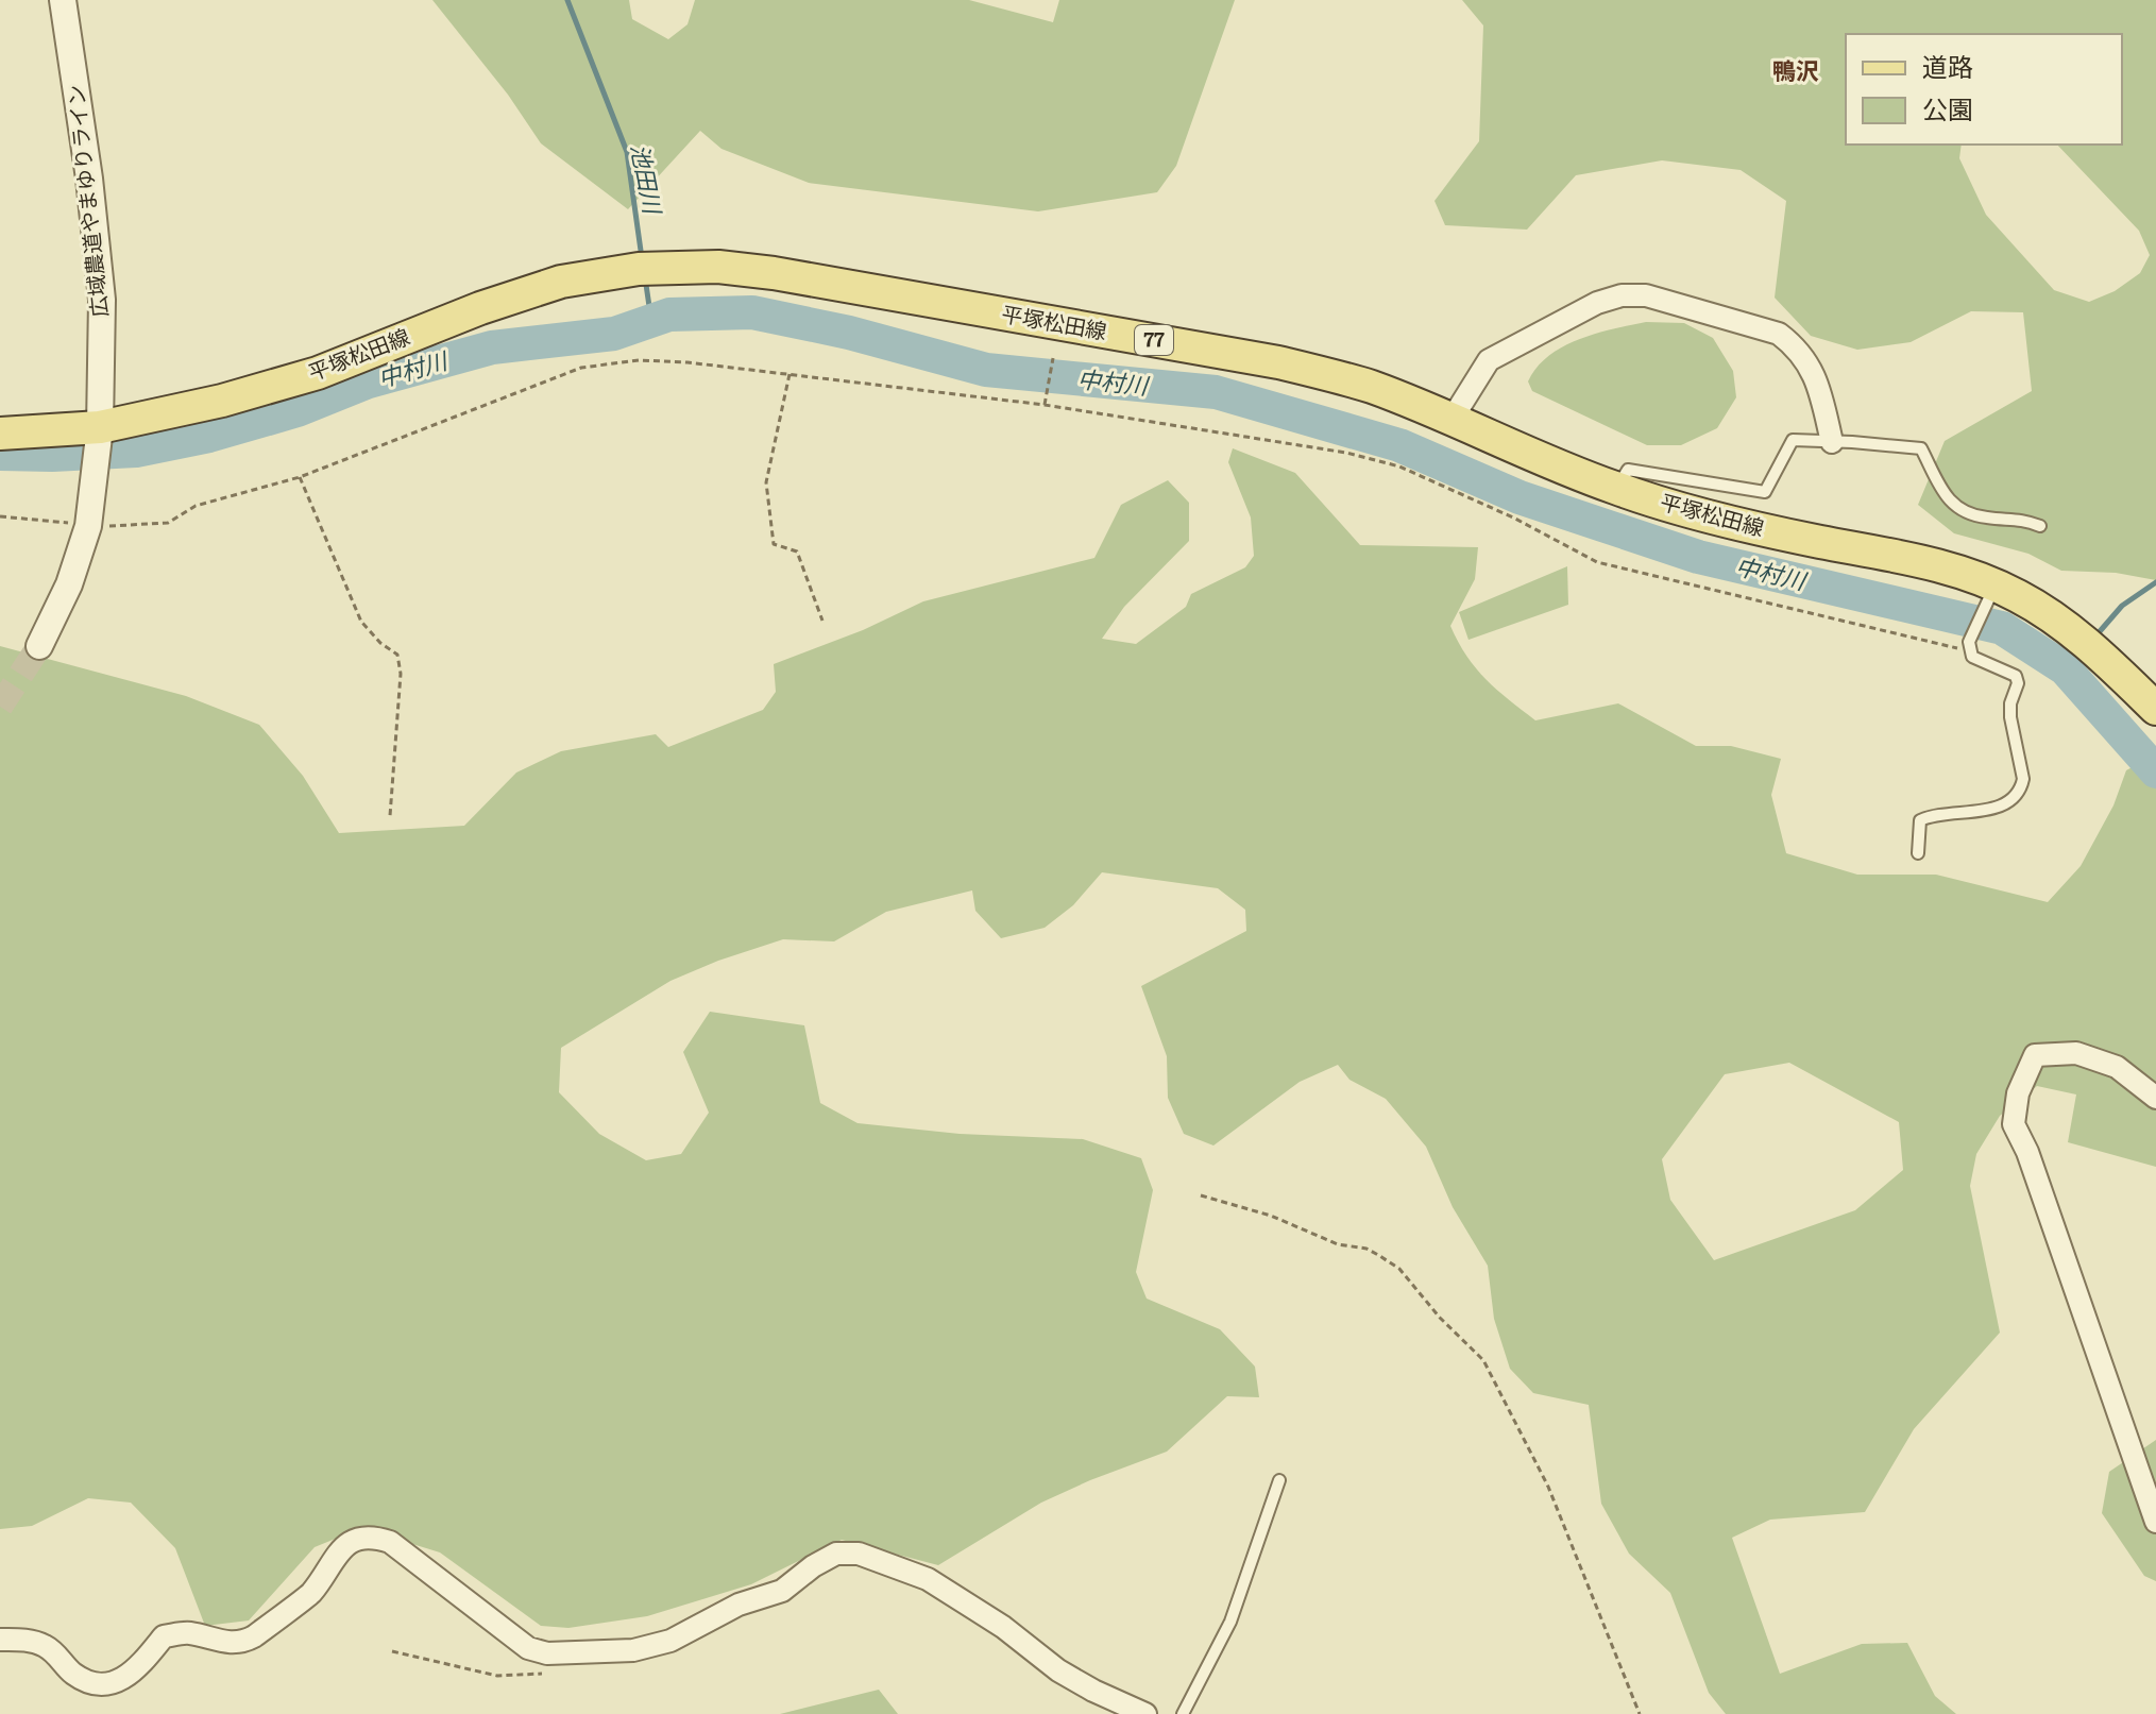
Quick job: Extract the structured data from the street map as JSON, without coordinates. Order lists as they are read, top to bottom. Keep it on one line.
{"streets":{"main road":["平塚松田線","77"],"street":["広域農道やまゆりライン"]},"crossings":[["広域農道やまゆりライン","平塚松田線"]],"districts":["鴨沢"],"water":["池田川","中村川"],"legend":["道路","公園"]}
